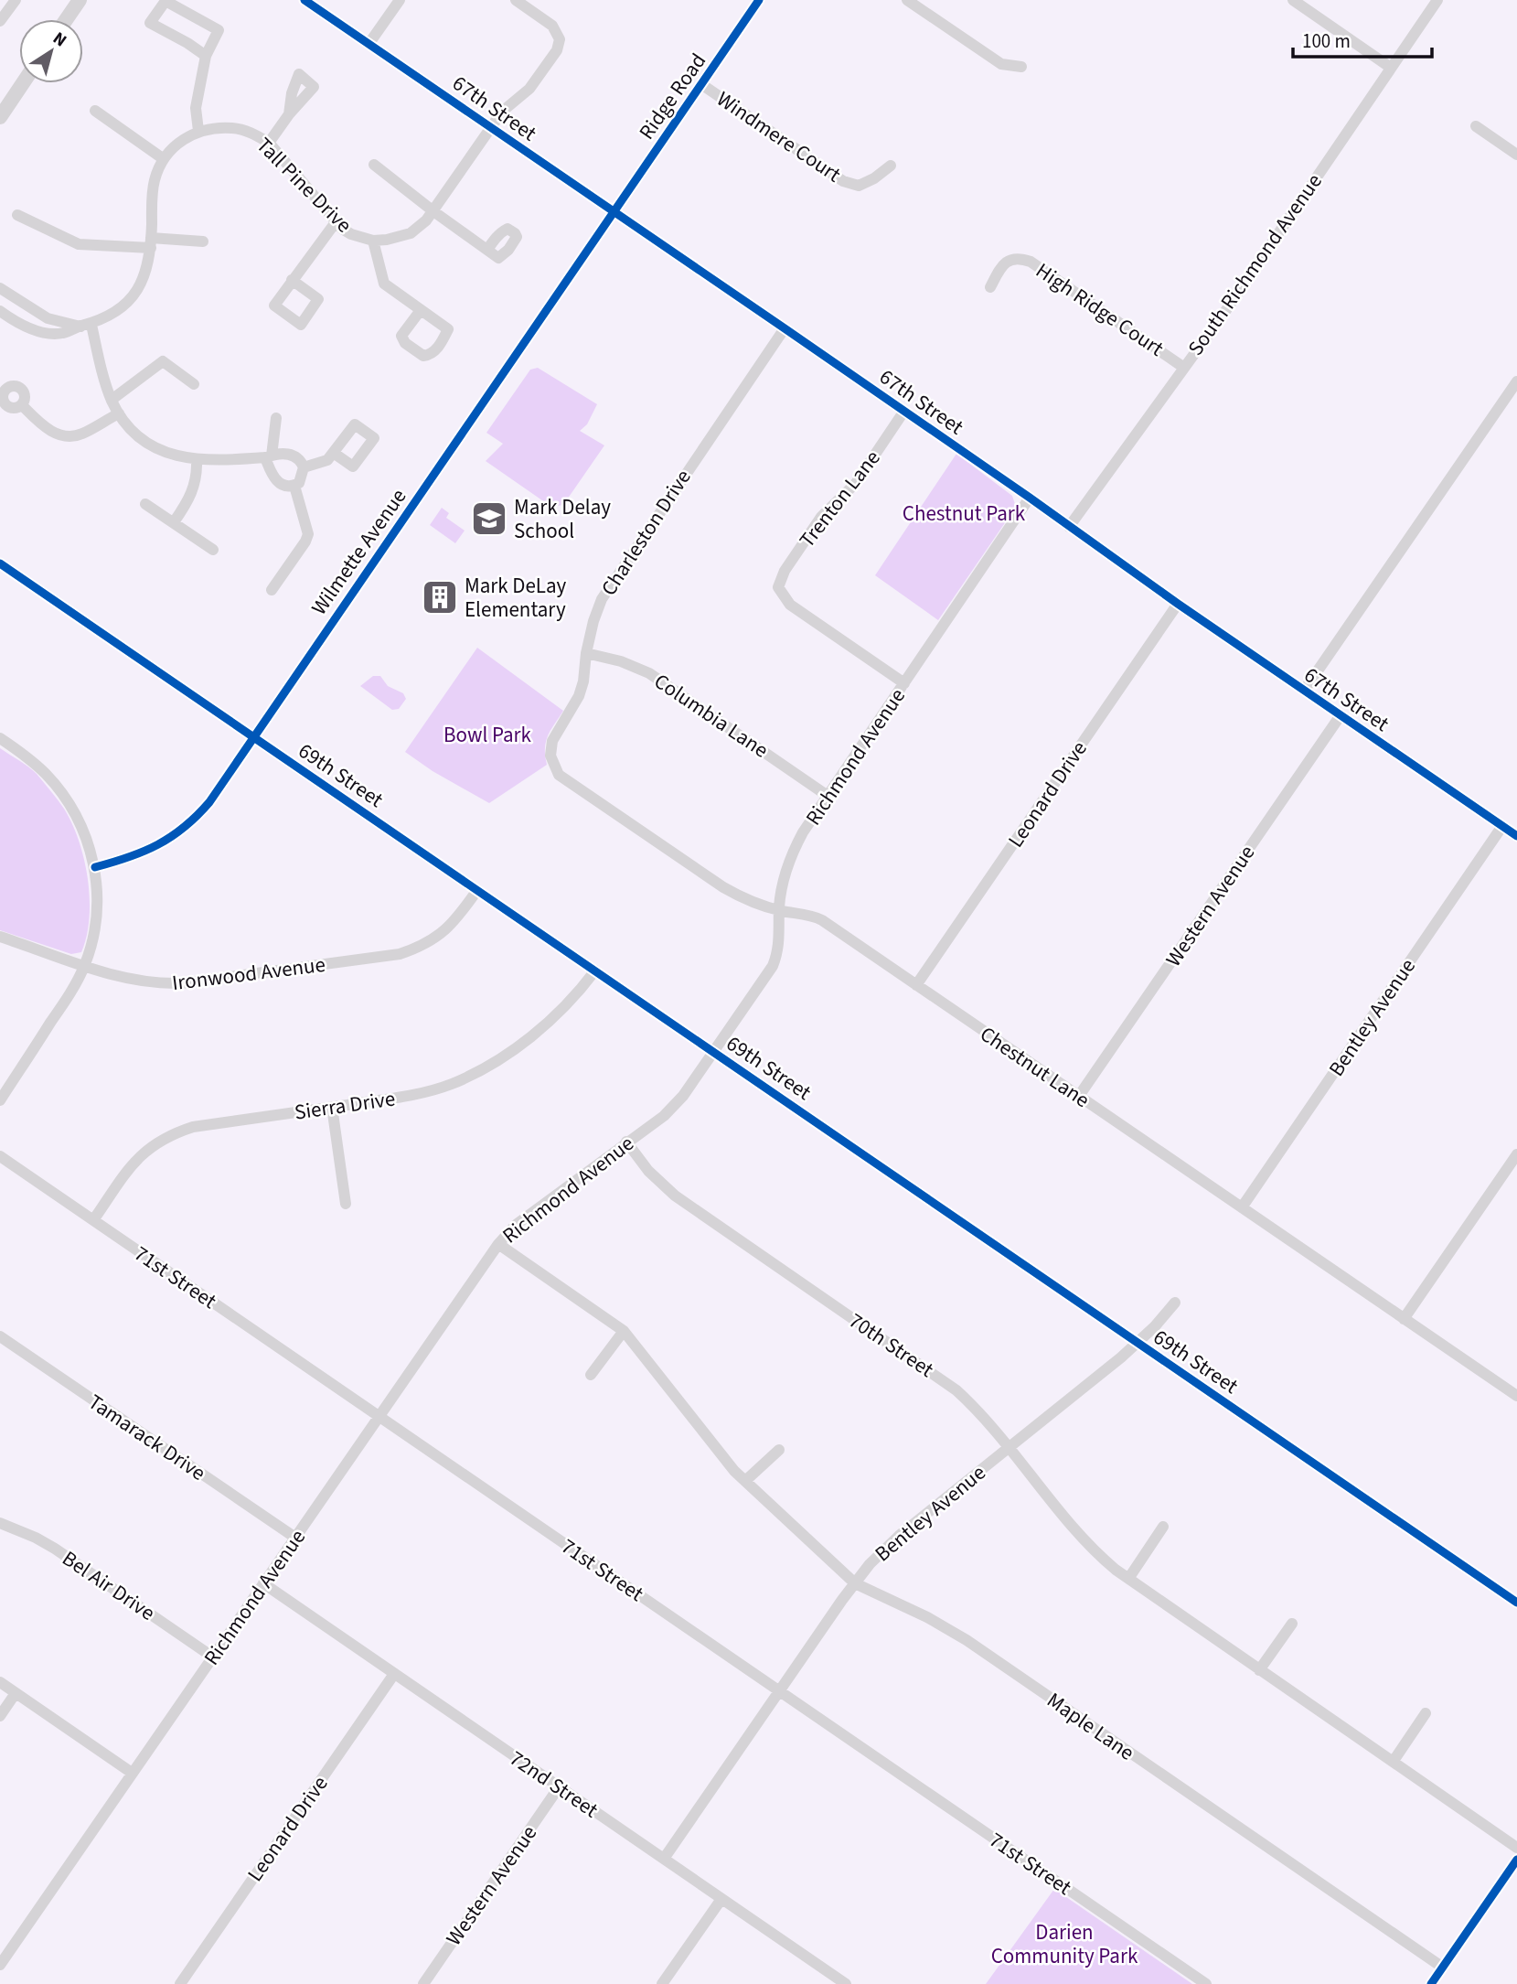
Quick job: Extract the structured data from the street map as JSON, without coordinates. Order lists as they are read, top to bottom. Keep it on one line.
{"streets":{"street":["Ridge Road","67th Street","Windmere Court","Tall Pine Drive","South Richmond Avenue","High Ridge Court","Trenton Lane","Charleston Drive","Wilmette Avenue","Columbia Lane","Richmond Avenue","69th Street","Leonard Drive","Western Avenue","Ironwood Avenue","Bentley Avenue","Chestnut Lane","Sierra Drive","71st Street","70th Street","Tamarack Drive","Bel Air Drive","Maple Lane","72nd Street"]},"crossings":[["Ridge Road","67th Street"],["Ridge Road","Windmere Court"],["Ridge Road","Wilmette Avenue"],["67th Street","Tall Pine Drive"],["67th Street","South Richmond Avenue"],["67th Street","Trenton Lane"],["67th Street","Charleston Drive"],["67th Street","Wilmette Avenue"],["67th Street","Richmond Avenue"],["67th Street","Leonard Drive"],["67th Street","Western Avenue"],["67th Street","Bentley Avenue"],["South Richmond Avenue","High Ridge Court"],["Trenton Lane","Richmond Avenue"],["Charleston Drive","Columbia Lane"],["Charleston Drive","Chestnut Lane"],["Wilmette Avenue","69th Street"],["Columbia Lane","Richmond Avenue"],["Richmond Avenue","69th Street"],["Richmond Avenue","Chestnut Lane"],["Richmond Avenue","71st Street"],["Richmond Avenue","70th Street"],["Richmond Avenue","Tamarack Drive"],["Richmond Avenue","Bel Air Drive"],["Richmond Avenue","Maple Lane"],["Richmond Avenue","72nd Street"],["69th Street","Ironwood Avenue"],["69th Street","Bentley Avenue"],["69th Street","Sierra Drive"],["Leonard Drive","Chestnut Lane"],["Leonard Drive","72nd Street"],["Western Avenue","Chestnut Lane"],["Western Avenue","72nd Street"],["Bentley Avenue","Chestnut Lane"],["Bentley Avenue","71st Street"],["Bentley Avenue","70th Street"],["Bentley Avenue","Maple Lane"],["Bentley Avenue","72nd Street"],["Sierra Drive","71st Street"]],"parks":["Chestnut Park","Bowl Park","Darien Community Park"],"places":{"school or university":["Mark Delay School"],"building":["Mark DeLay Elementary"]},"scale_bar":"100 m","north":"top right"}
